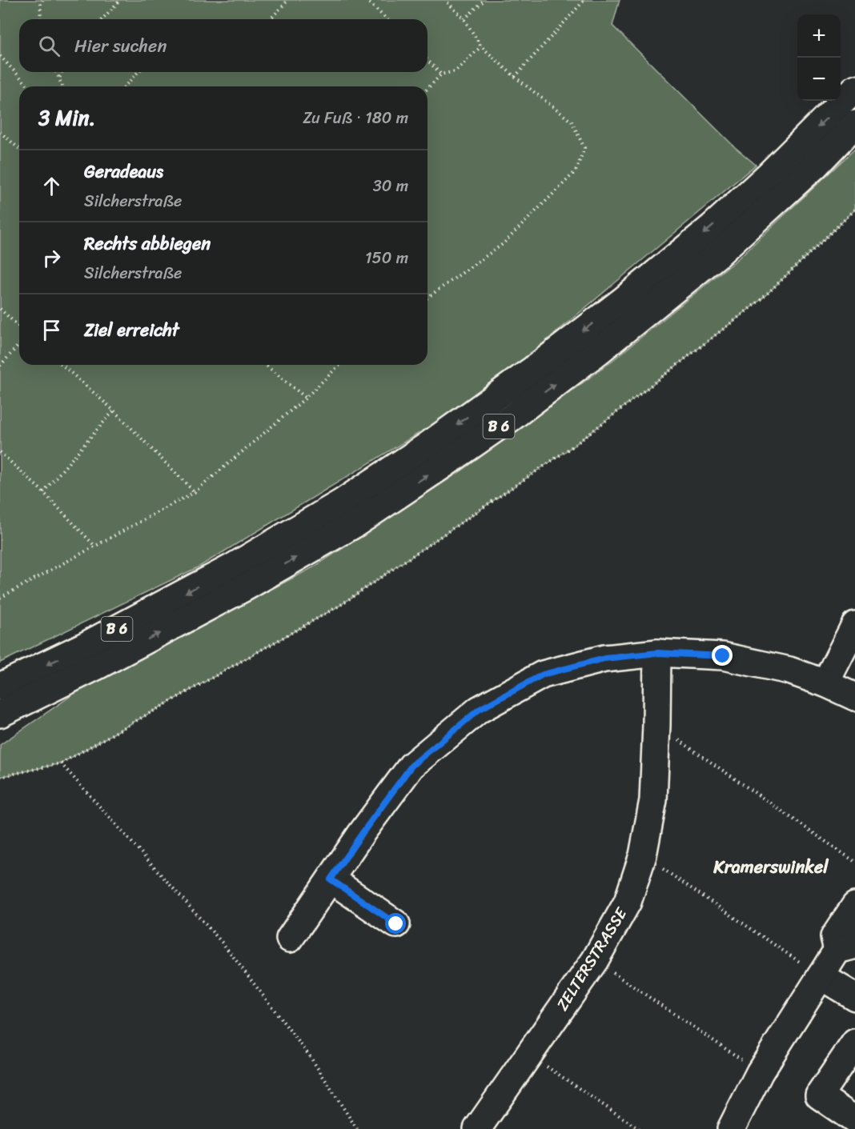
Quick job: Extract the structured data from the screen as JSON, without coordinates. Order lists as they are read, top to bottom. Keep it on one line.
{"streets":{"main road":["B 6","ZELTERSTRASSE"]},"districts":["Kramerswinkel"],"page":{"map_buttons":["+","−"],"search":"Hier suchen","heading":["3 Min.","Zu Fuß · 180 m"],"list":[["Geradeaus","Silcherstraße","30 m"],["Rechts abbiegen","Silcherstraße","150 m"],"Ziel erreicht"]}}
